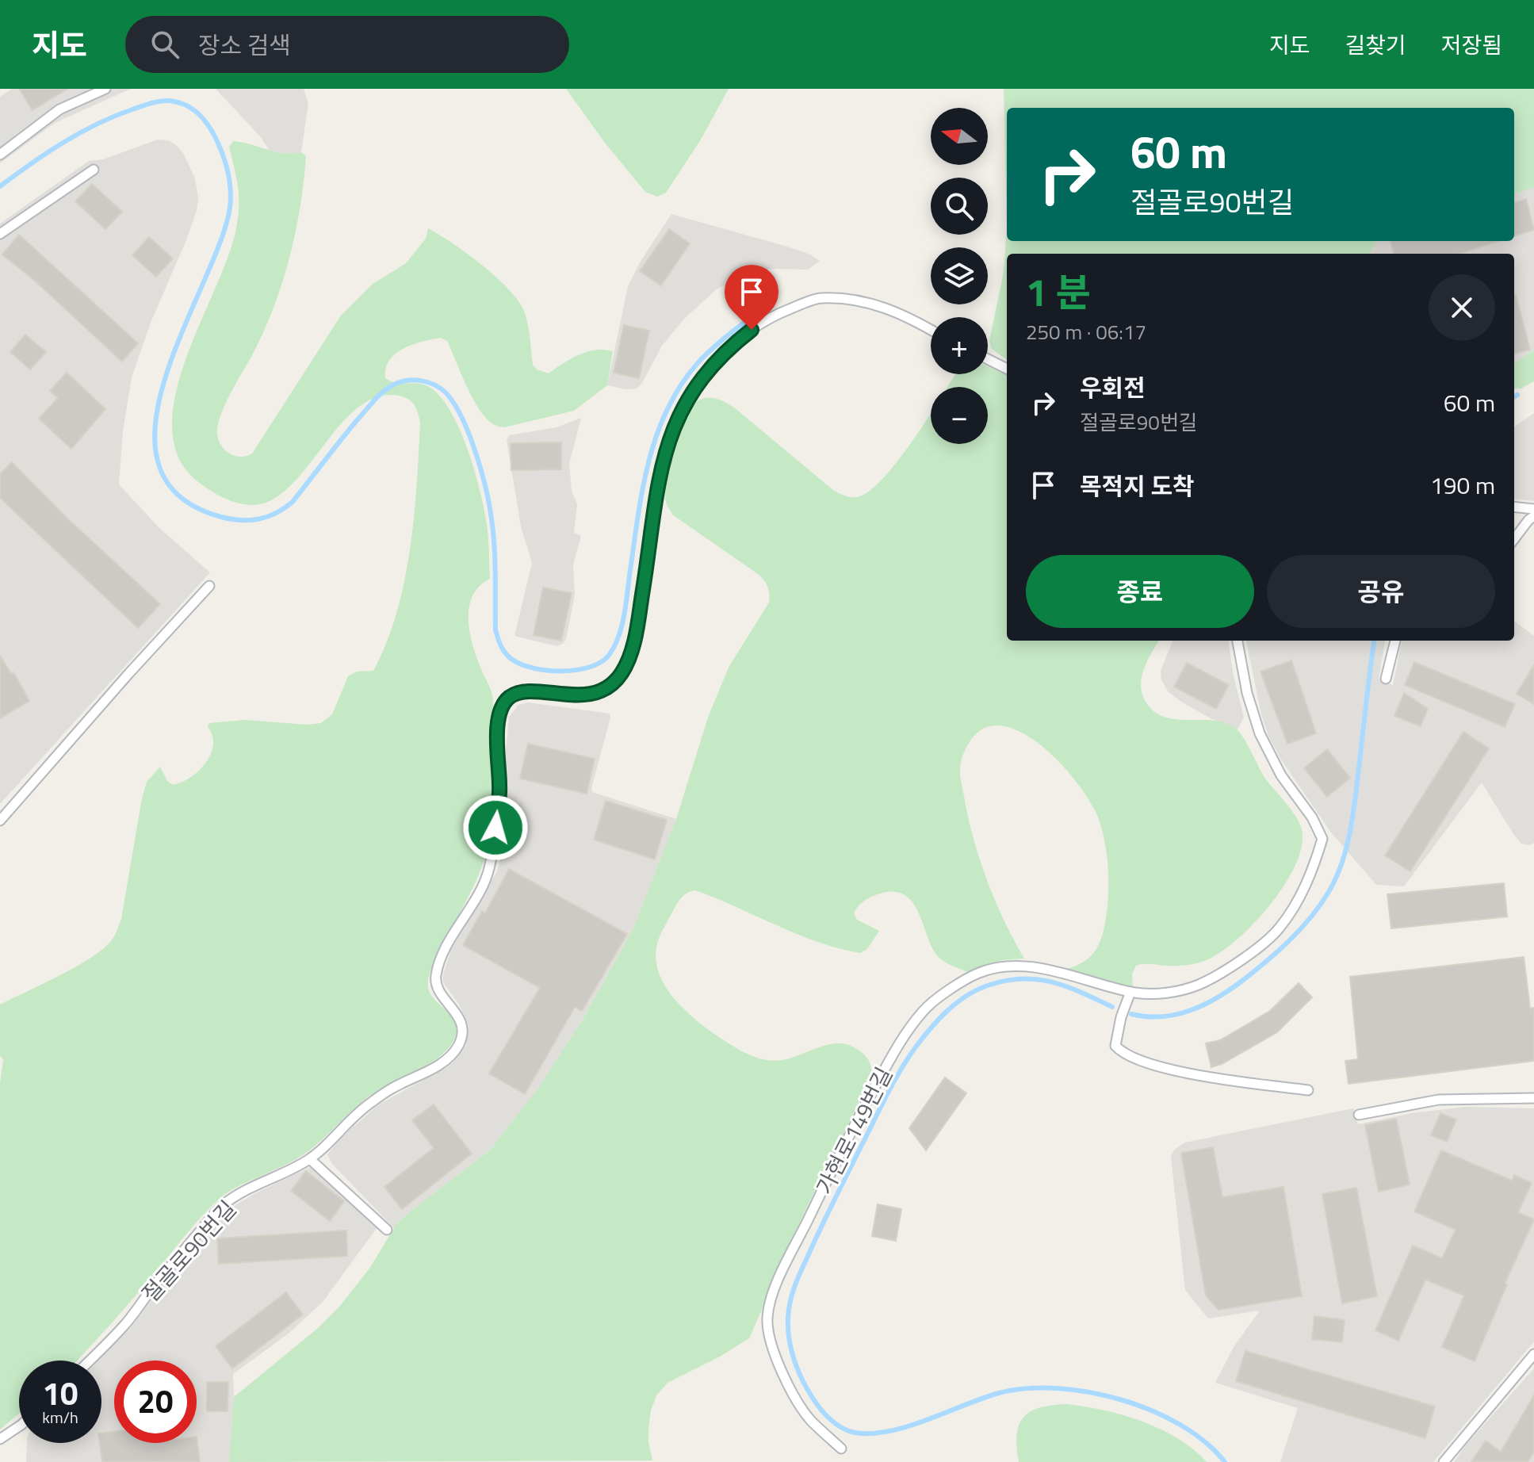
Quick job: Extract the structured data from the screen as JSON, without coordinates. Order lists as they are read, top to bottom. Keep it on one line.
{"streets":{"lane":["가현로149번길","절골로90번길"]},"north":"left","page":{"header":"지도","search":"장소 검색","nav":["지도","길찾기","저장됨"],"map_buttons":["+","−"],"turn":["60 m","절골로90번길"],"heading":["1 분","250 m · 06:17"],"list":[{"name":"우회전","note":"절골로90번길","value":"60 m"},{"name":"목적지 도착","value":"190 m"}],"buttons":["종료","공유"],"speed":"10 km/h","limit":"20"}}
